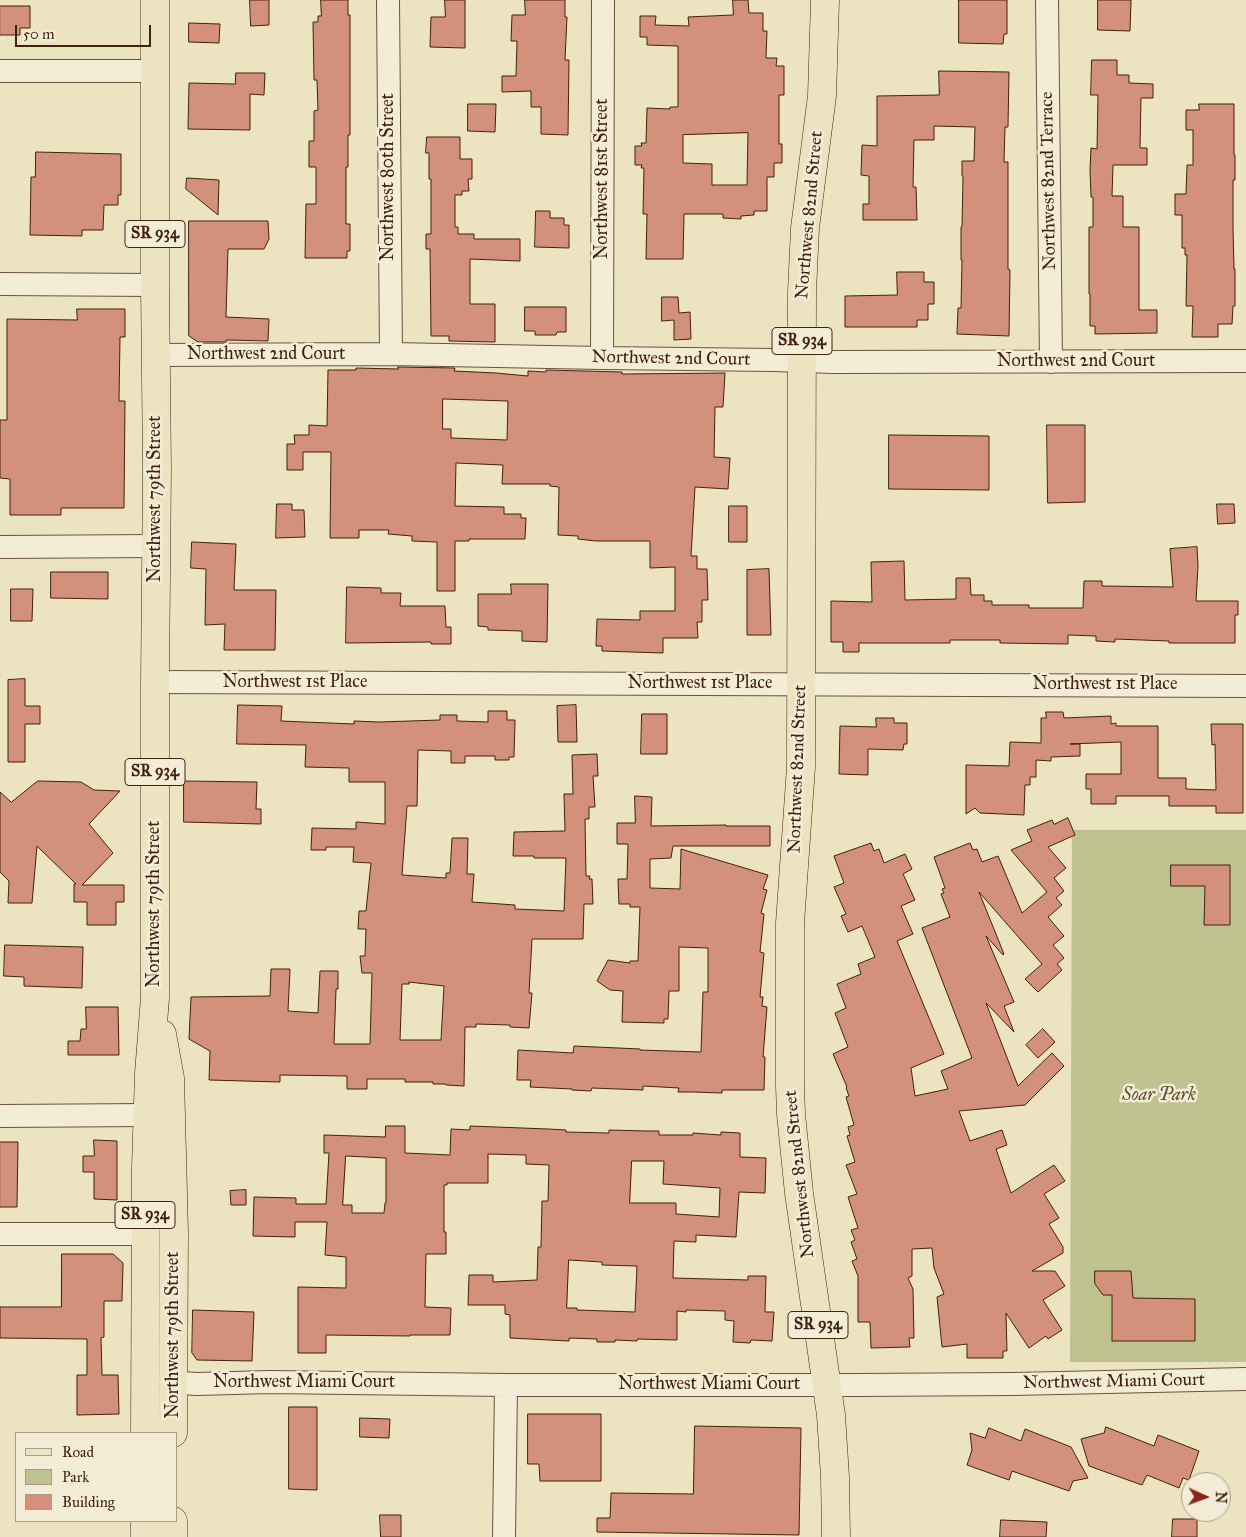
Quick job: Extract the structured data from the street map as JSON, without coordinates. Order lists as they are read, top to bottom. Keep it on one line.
{"streets":{"main road":["Northwest 82nd Street","SR 934","Northwest 79th Street"],"street":["Northwest 80th Street","Northwest 81st Street","Northwest 82nd Terrace","Northwest 2nd Court","Northwest 1st Place","Northwest Miami Court"]},"crossings":[["Northwest 80th Street","Northwest 2nd Court"],["Northwest 81st Street","Northwest 2nd Court"],["Northwest 82nd Terrace","Northwest 2nd Court"],["Northwest 82nd Street","Northwest 2nd Court"],["Northwest 82nd Street","Northwest 1st Place"],["Northwest 82nd Street","Northwest Miami Court"],["Northwest 2nd Court","Northwest 79th Street"],["Northwest 79th Street","Northwest 1st Place"],["Northwest 79th Street","Northwest Miami Court"]],"parks":["Soar Park"],"legend":["Road","Park","Building"],"scale_bar":"50 m","north":"right"}
